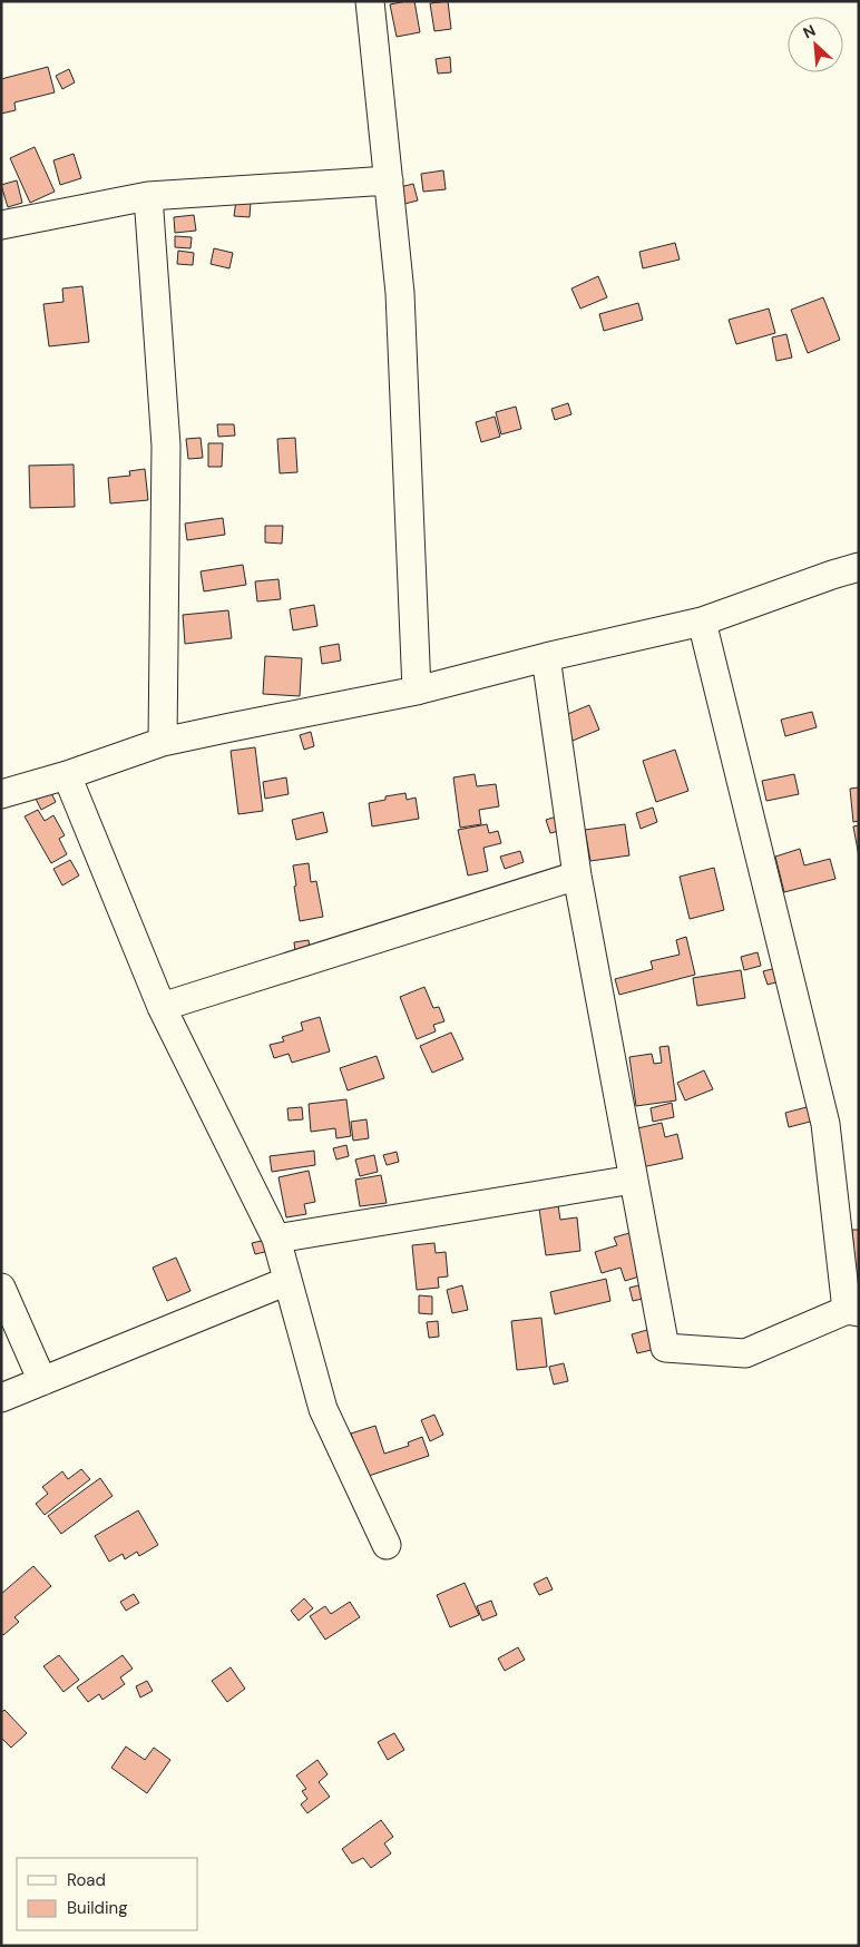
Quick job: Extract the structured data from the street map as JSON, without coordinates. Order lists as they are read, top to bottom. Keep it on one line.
{"legend":["Road","Building"],"north":"top left"}
